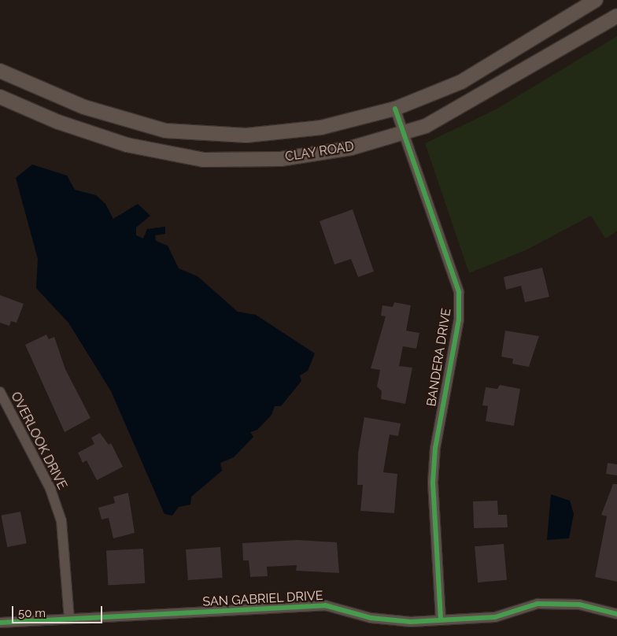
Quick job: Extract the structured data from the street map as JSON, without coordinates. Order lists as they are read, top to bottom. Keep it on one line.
{"streets":{"main road":["CLAY ROAD"],"street":["BANDERA DRIVE","OVERLOOK DRIVE","SAN GABRIEL DRIVE"]},"crossings":[["CLAY ROAD","BANDERA DRIVE"],["BANDERA DRIVE","SAN GABRIEL DRIVE"],["OVERLOOK DRIVE","SAN GABRIEL DRIVE"]],"scale_bar":"50 m"}
